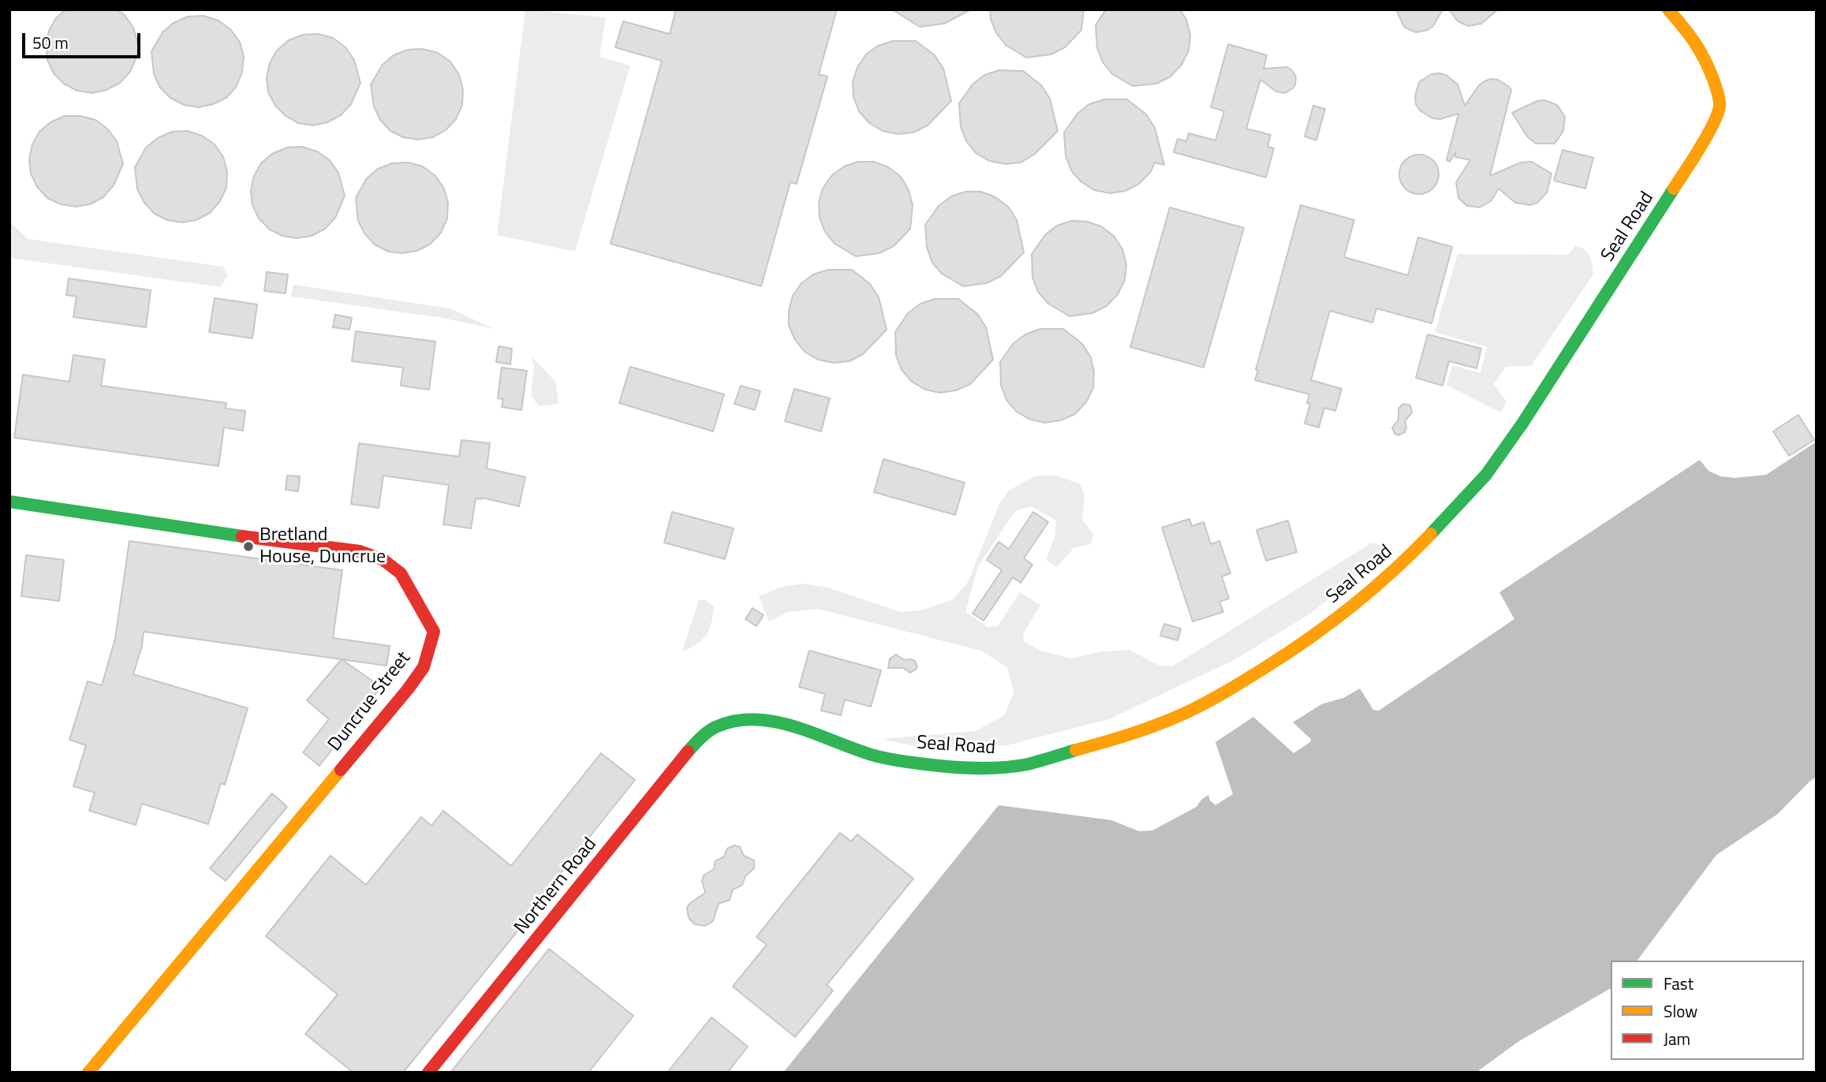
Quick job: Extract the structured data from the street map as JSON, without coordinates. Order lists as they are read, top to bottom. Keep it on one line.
{"streets":{"street":["Seal Road","Duncrue Street","Northern Road"]},"crossings":[["Seal Road","Northern Road"]],"places":["Bretland House, Duncrue"],"legend":["Fast","Slow","Jam"],"scale_bar":"50 m"}
